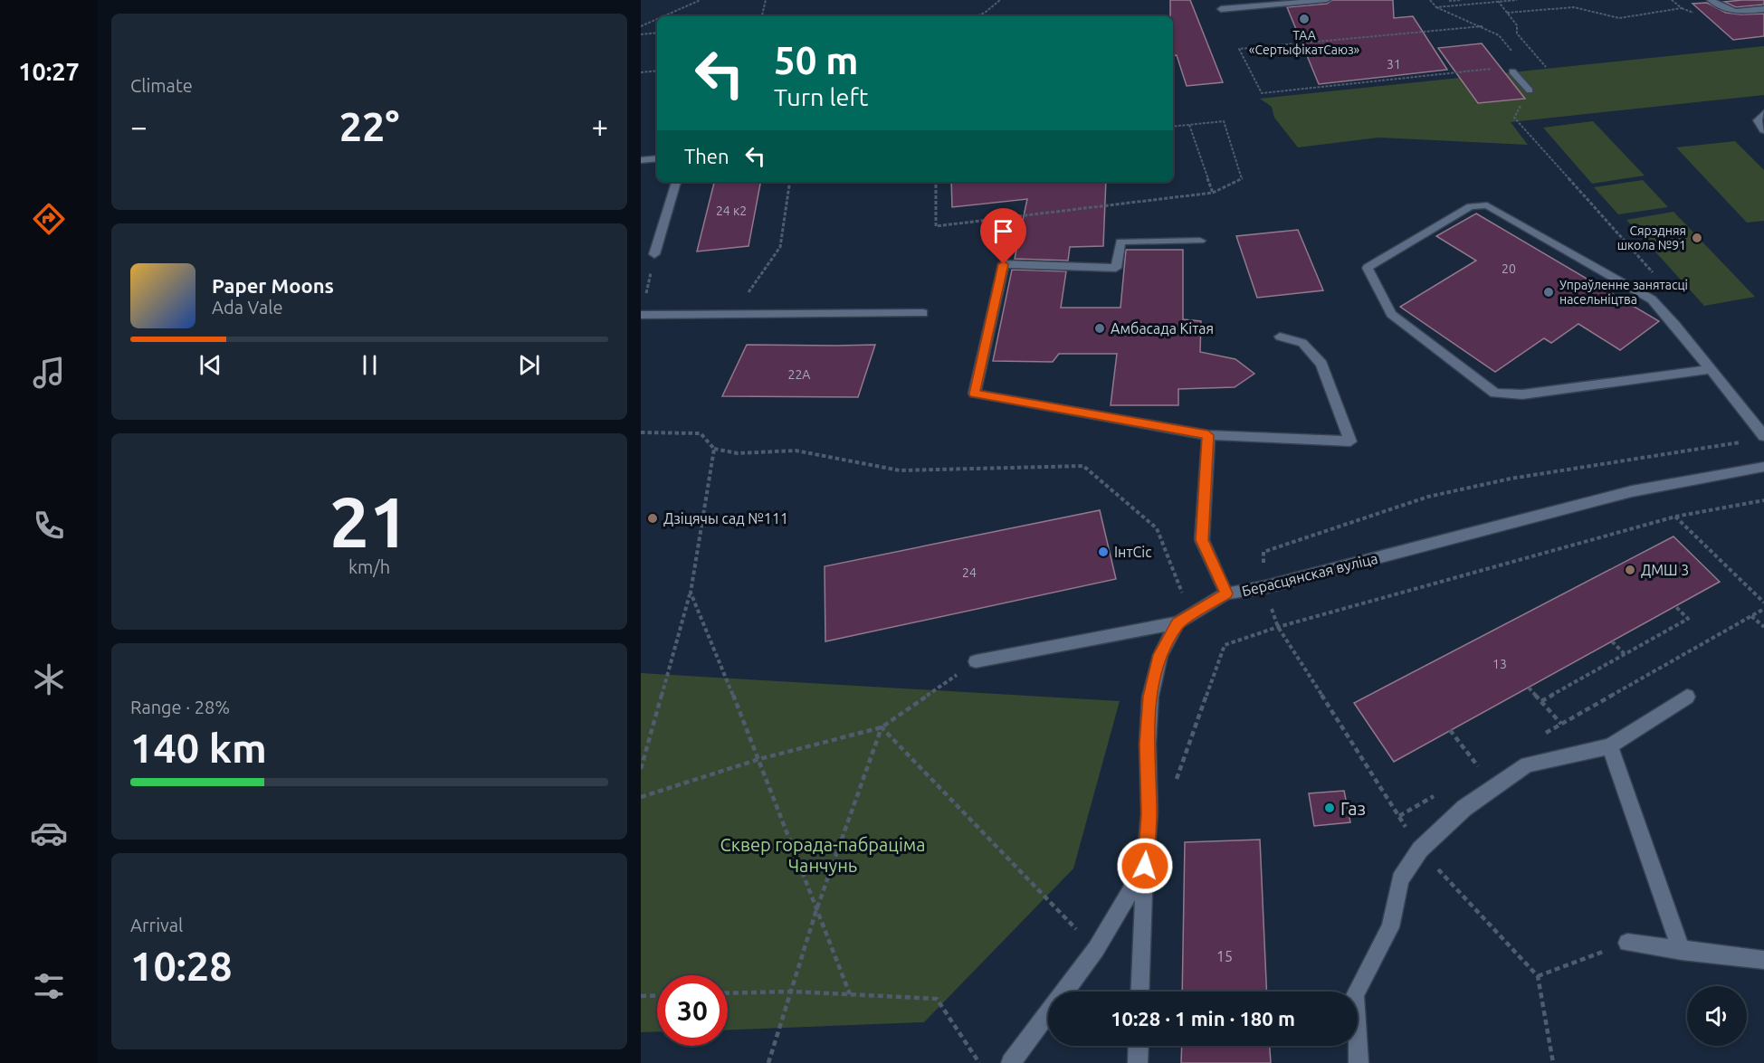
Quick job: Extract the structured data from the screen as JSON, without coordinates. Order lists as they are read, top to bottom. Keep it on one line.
{"streets":{"street":["Берасцянская вуліца"]},"parks":["Сквер горада-пабраціма Чанчунь"],"places":["ТАА «СертыфікатСаюз»","Сярэдняя школа №91","Упраўленне занятасці насельніцтва","Амбасада Кітая","Дзіцячы сад №111","ІнтСіс","ДМШ 3","Газ"],"house_numbers":["31","24 к2","20","22А","24","13","15"],"page":{"tabs":"10:27","tile":["Climate",["21","km/h"],["Range · 28%","140 km"],["Arrival","10:28"]],"turn":["50 m","Turn left"],"heat":["−","22°","+"],"then":"Then","song":["Paper Moons","Ada Vale"],"limit":"30","trip":"10:28 · 1 min · 180 m"}}
